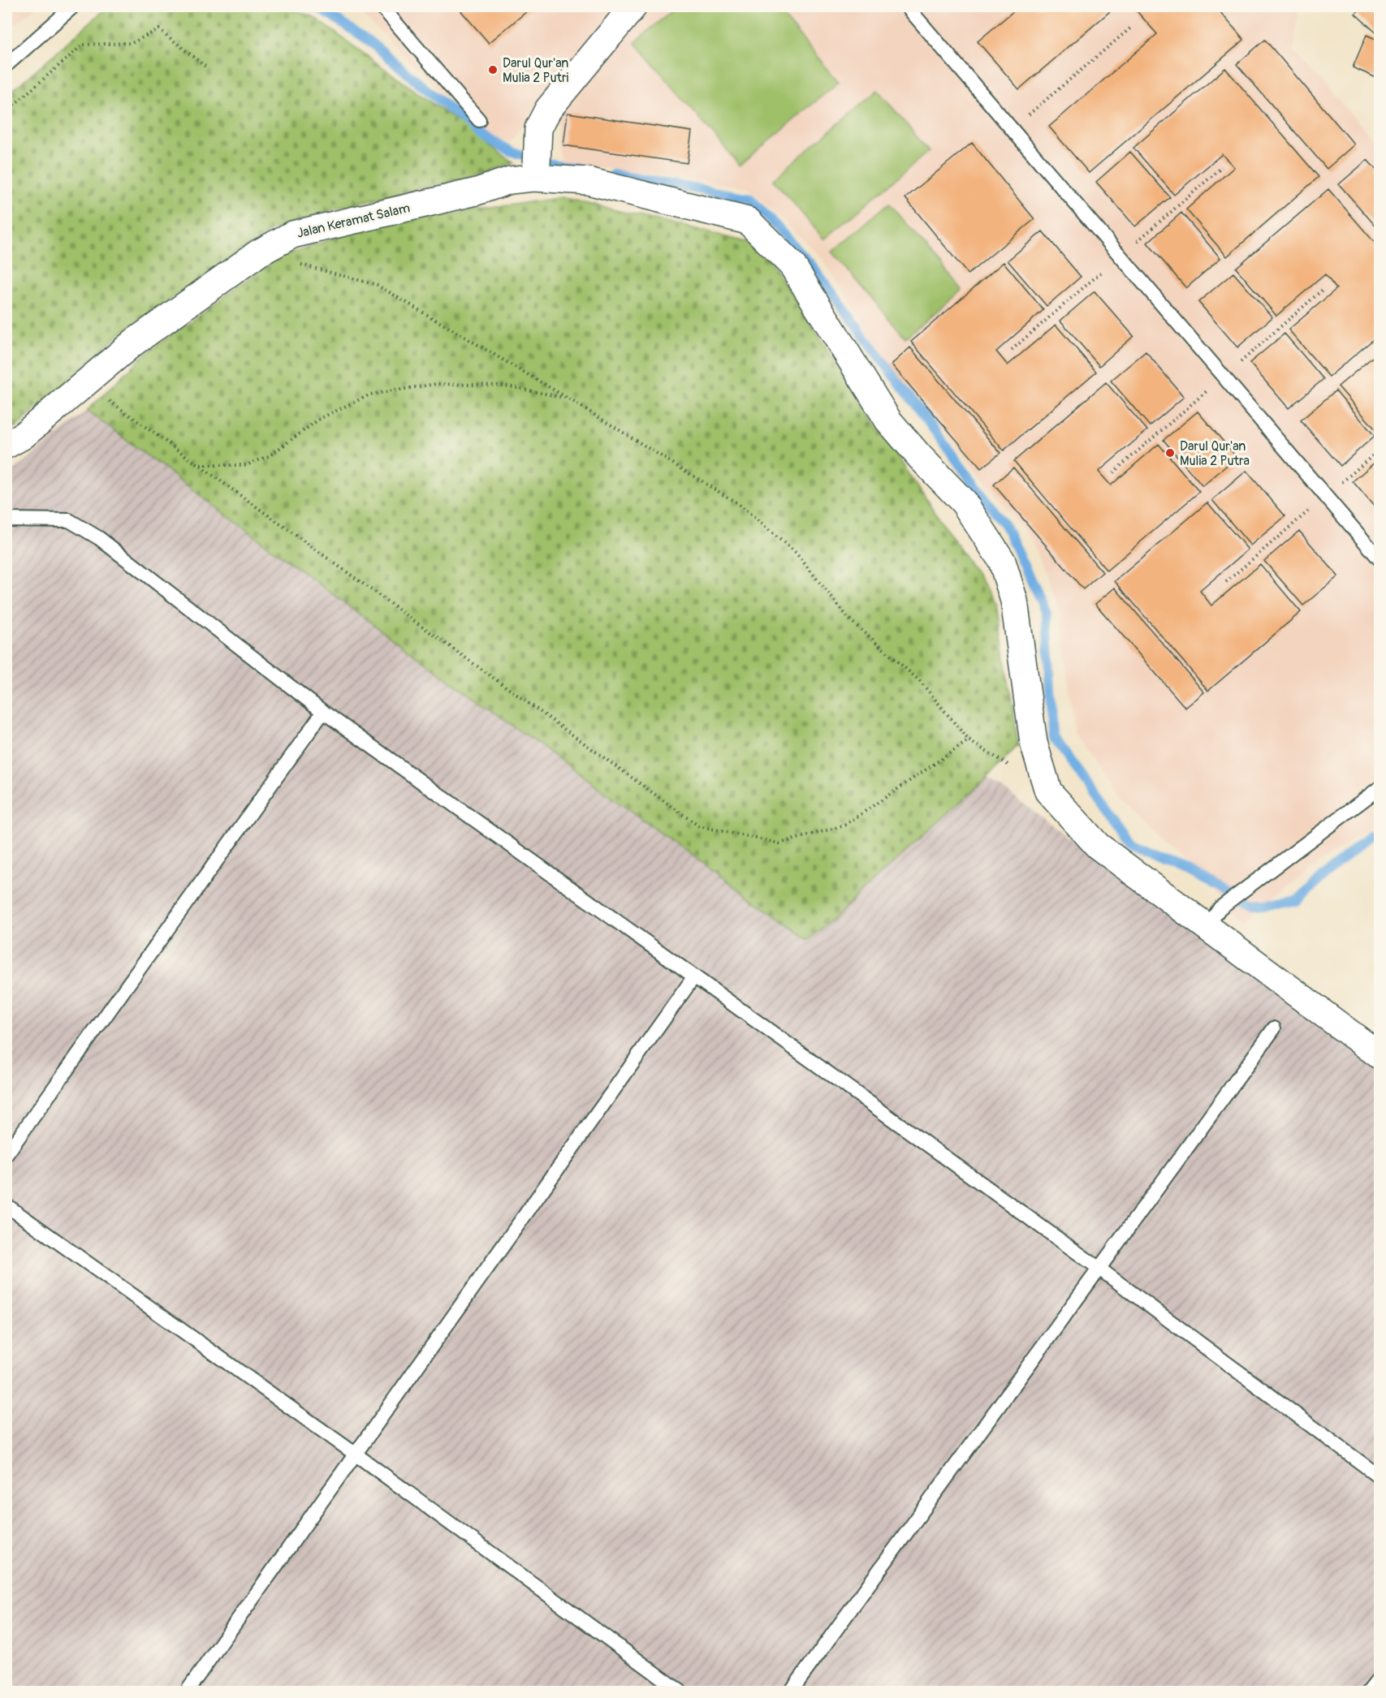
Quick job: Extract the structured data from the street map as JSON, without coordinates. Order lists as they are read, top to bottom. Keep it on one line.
{"streets":{"street":["Jalan Keramat Salam"]},"places":["Darul Qur'an Mulia 2 Putri","Darul Qur'an Mulia 2 Putra"]}
